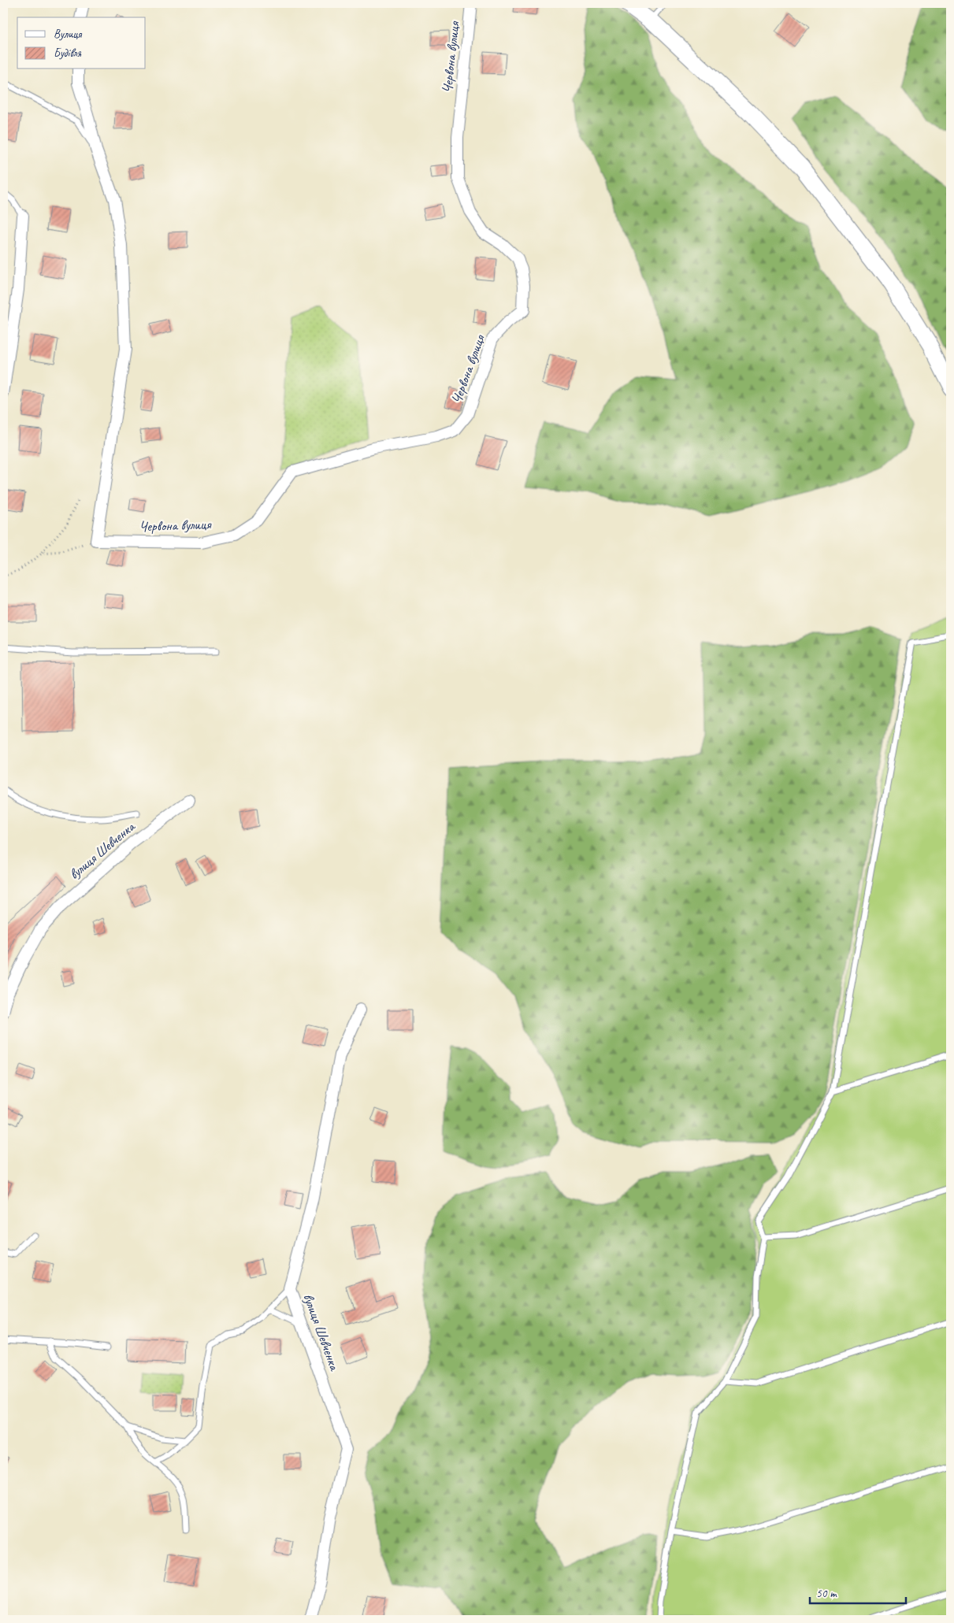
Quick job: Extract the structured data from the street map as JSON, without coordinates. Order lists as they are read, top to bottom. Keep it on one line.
{"streets":{"street":["Червона вулиця","вулиця Шевченка"]},"legend":["Вулиця","Будівля"],"scale_bar":"50 m"}
